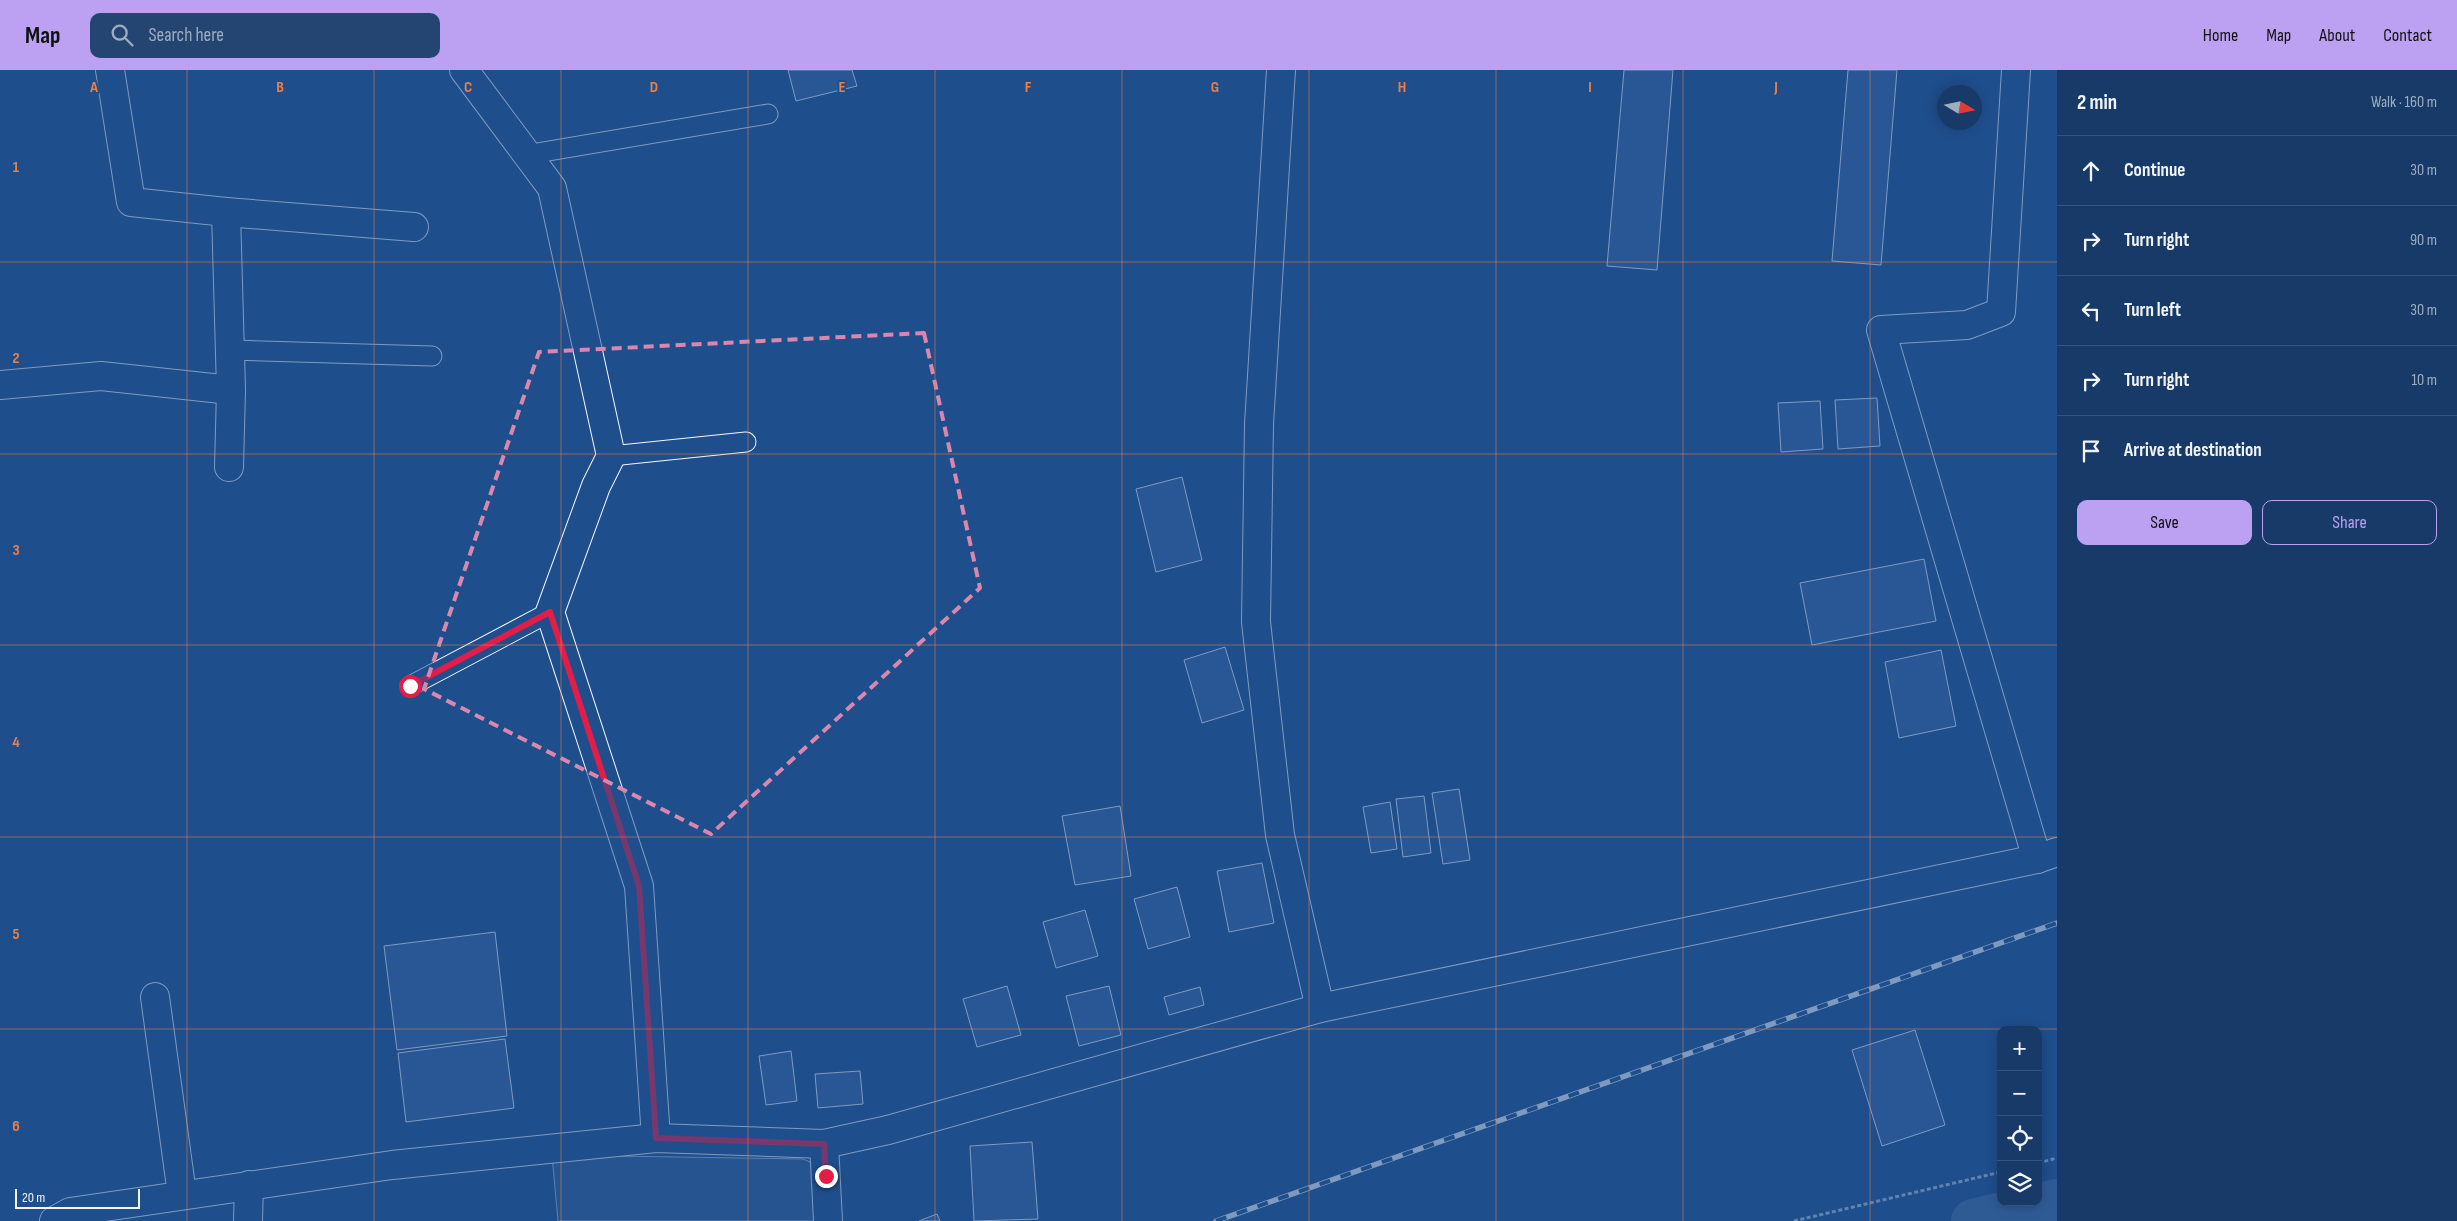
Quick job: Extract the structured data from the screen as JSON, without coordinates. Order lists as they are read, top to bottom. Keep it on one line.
{"scale_bar":"20 m","north":"right","page":{"header":"Map","search":"Search here","nav":["Home","Map","About","Contact"],"heading":["2 min","Walk · 160 m"],"list":[["Continue","30 m"],["Turn right","90 m"],["Turn left","30 m"],["Turn right","10 m"],"Arrive at destination"],"buttons":["Save","Share"],"map_buttons":["+","−"],"scale":"20 m"},"grid":{"columns":["A","B","C","D","E","F","G","H","I","J"],"rows":["1","2","3","4","5","6"]}}
